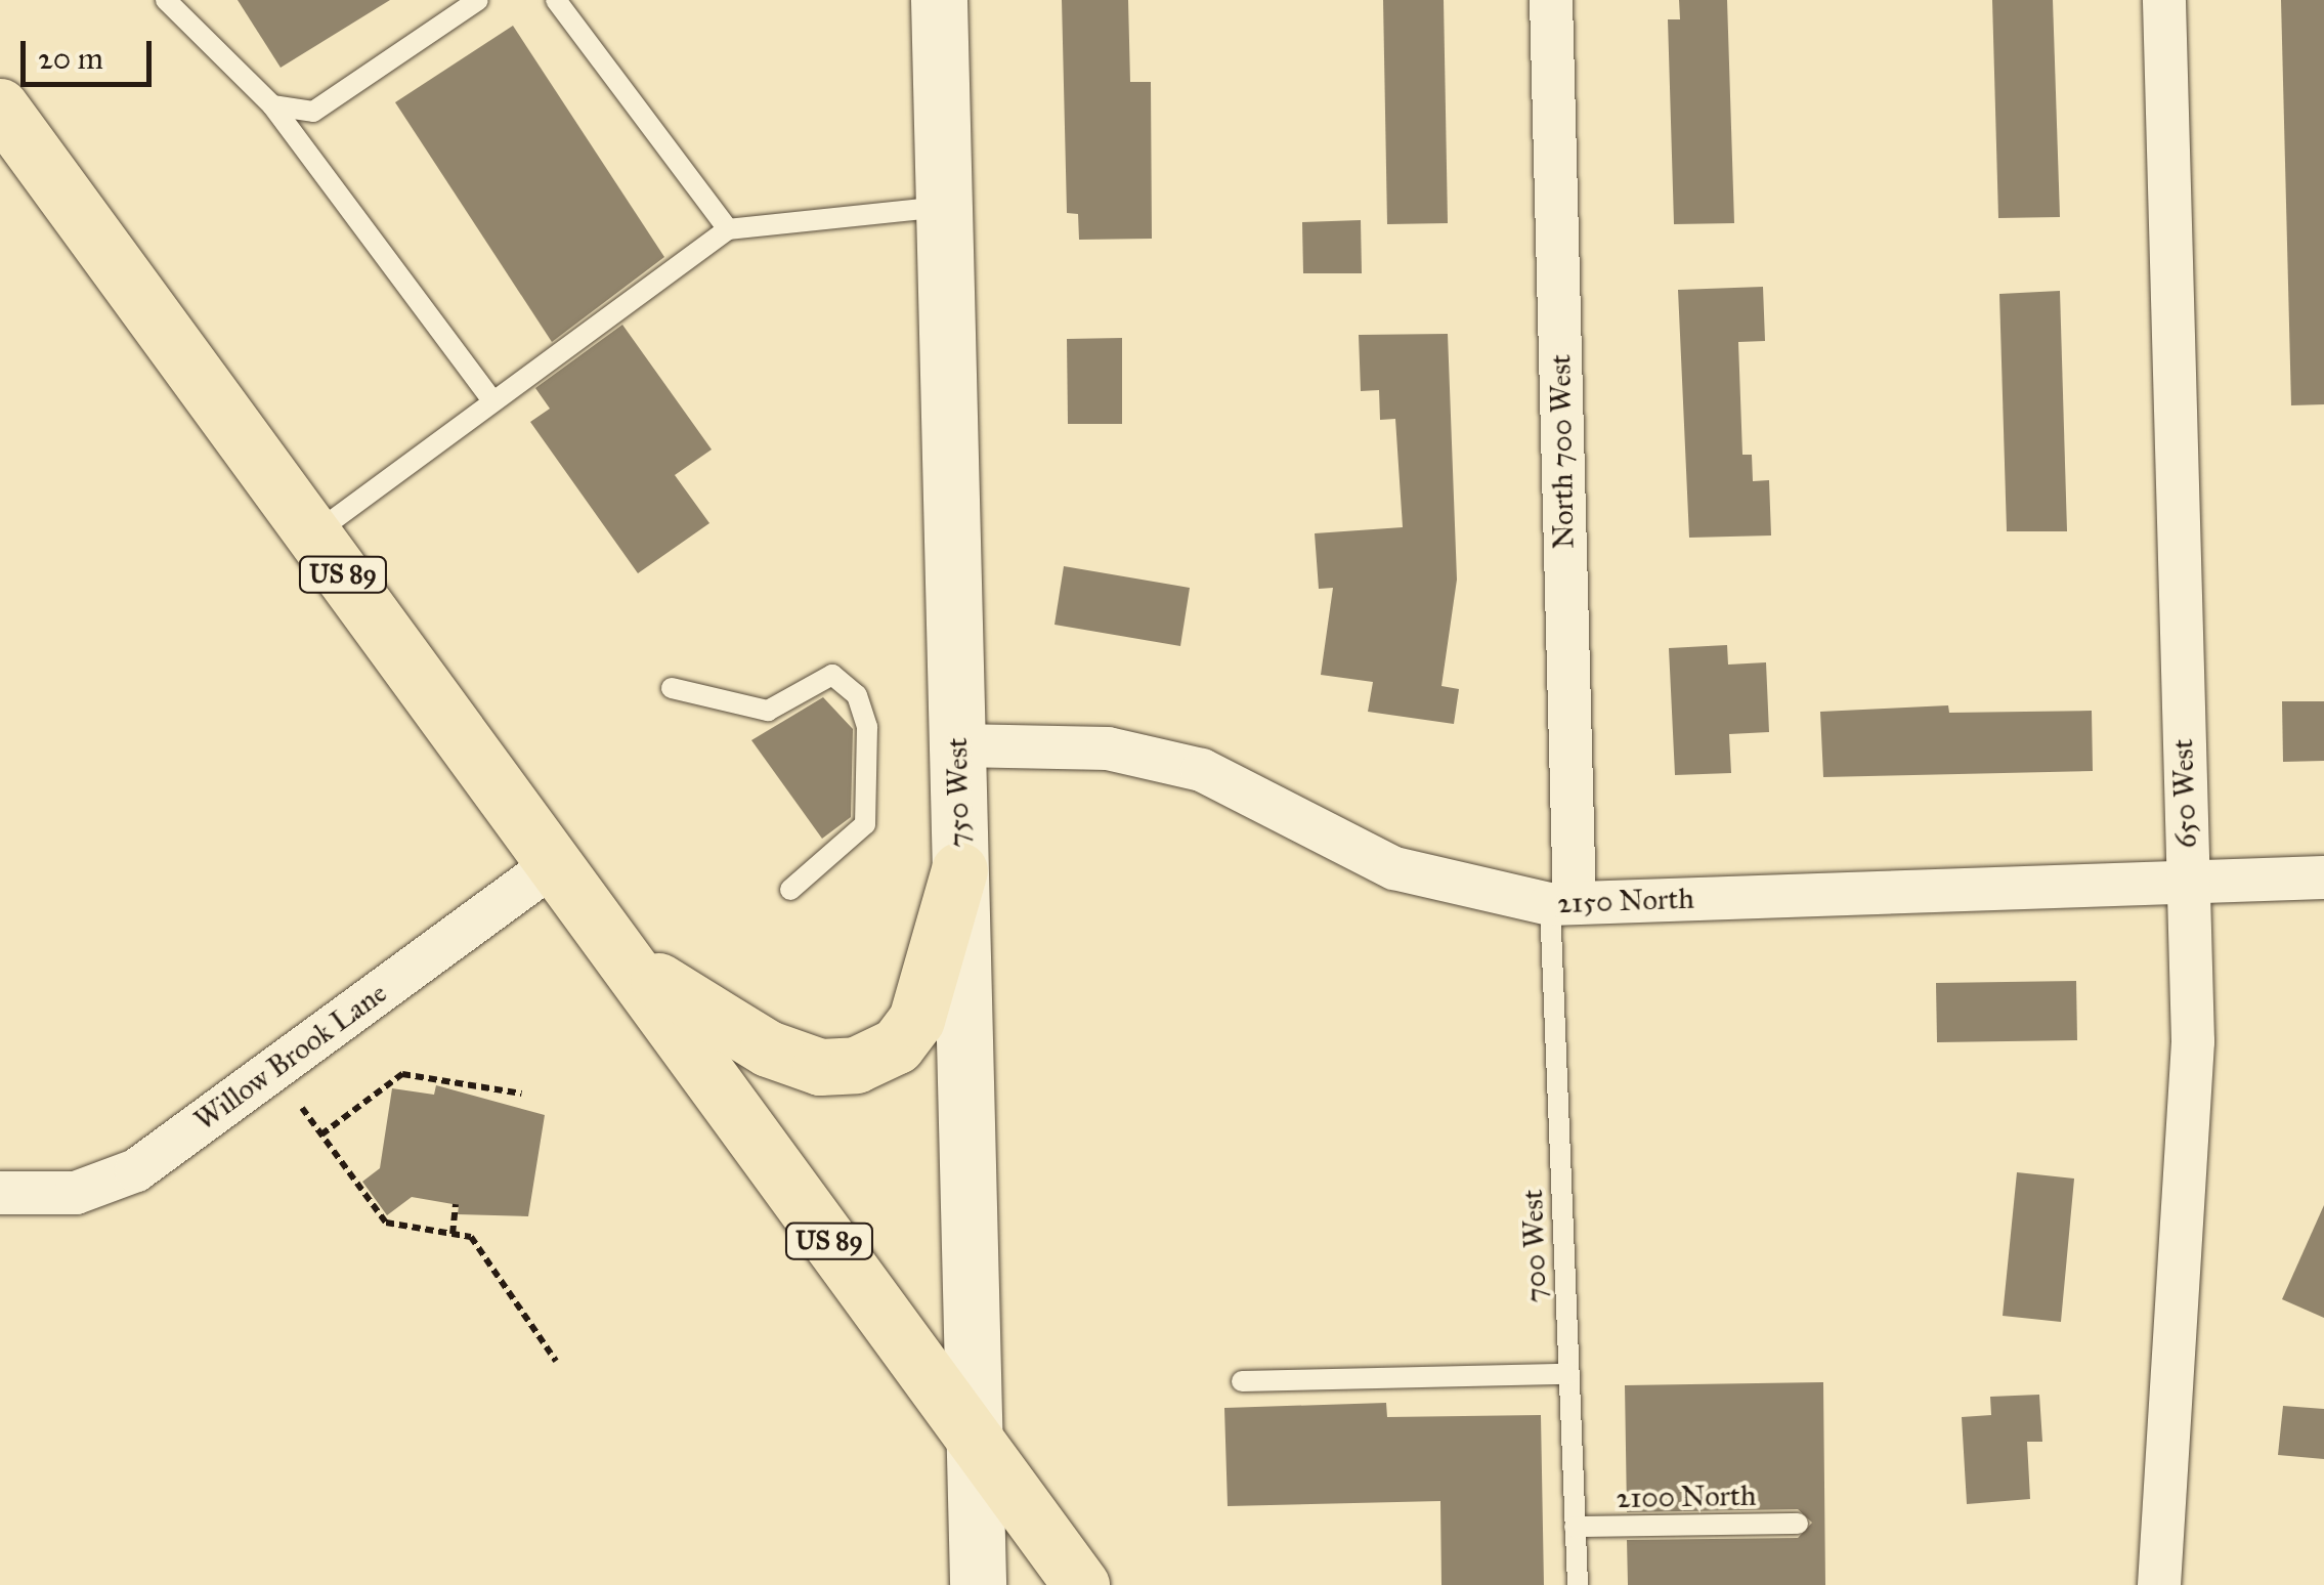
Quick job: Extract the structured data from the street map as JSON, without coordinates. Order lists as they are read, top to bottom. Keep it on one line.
{"streets":{"main road":["US 89"],"street":["North 700 West","750 West","650 West","2150 North","Willow Brook Lane"],"lane":["700 West","2100 North"]},"crossings":[["North 700 West","2150 North"],["North 700 West","700 West"],["US 89","750 West"],["US 89","Willow Brook Lane"],["750 West","2150 North"],["650 West","2150 North"],["2150 North","700 West"],["700 West","2100 North"]],"scale_bar":"20 m"}
